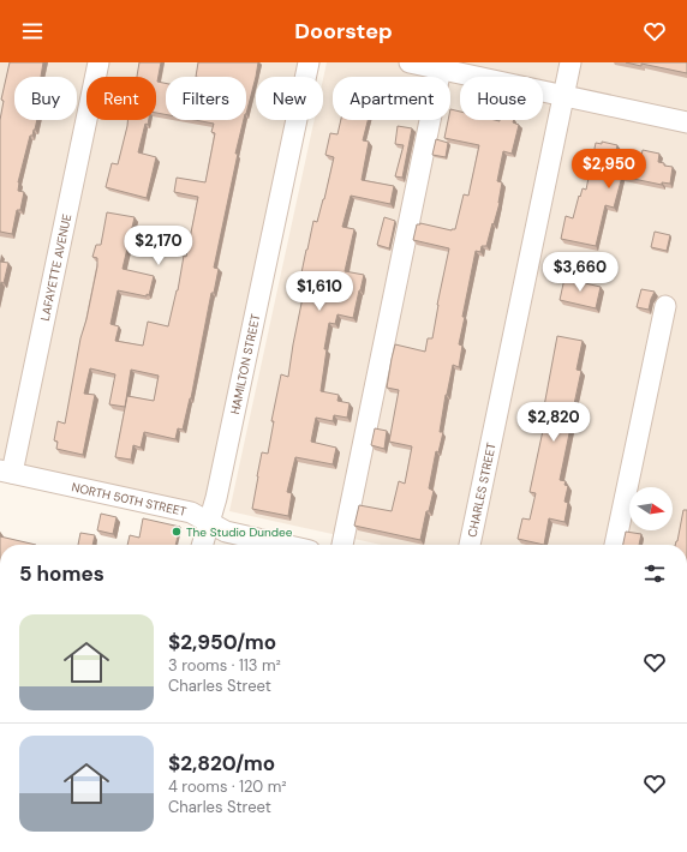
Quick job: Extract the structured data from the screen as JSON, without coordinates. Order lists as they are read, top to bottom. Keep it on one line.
{"streets":{"street":["LAFAYETTE AVENUE","HAMILTON STREET","CHARLES STREET","NORTH 50TH STREET"]},"crossings":[["LAFAYETTE AVENUE","NORTH 50TH STREET"],["HAMILTON STREET","NORTH 50TH STREET"]],"places":["The Studio Dundee"],"north":"right","page":{"header":"Doorstep","chip":["Buy","Rent","Filters","New","Apartment","House"],"price":["$2,950","$2,170","$3,660","$1,610","$2,820"],"heading":"5 homes","list":[{"name":"$2,950/mo","note":"3 rooms · 113 m² · Charles Street"},{"name":"$2,820/mo","note":"4 rooms · 120 m² · Charles Street"}]}}
